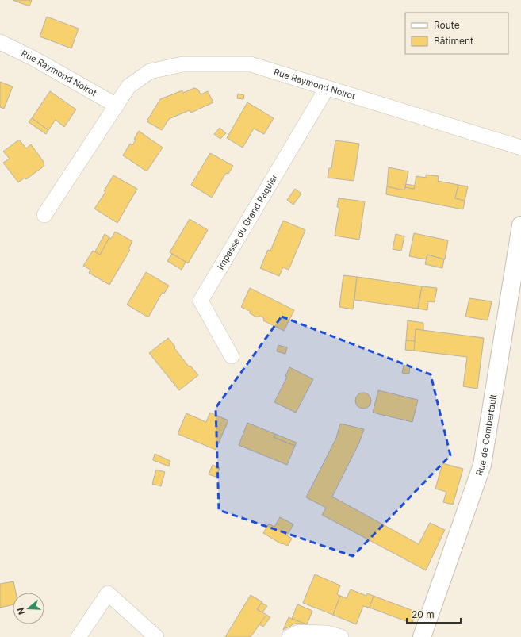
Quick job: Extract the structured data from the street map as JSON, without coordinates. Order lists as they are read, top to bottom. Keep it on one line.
{"streets":{"street":["Rue Raymond Noirot","Impasse du Grand Paquier","Rue de Combertault"]},"crossings":[["Rue Raymond Noirot","Impasse du Grand Paquier"]],"legend":["Route","Bâtiment"],"scale_bar":"20 m","north":"left"}
